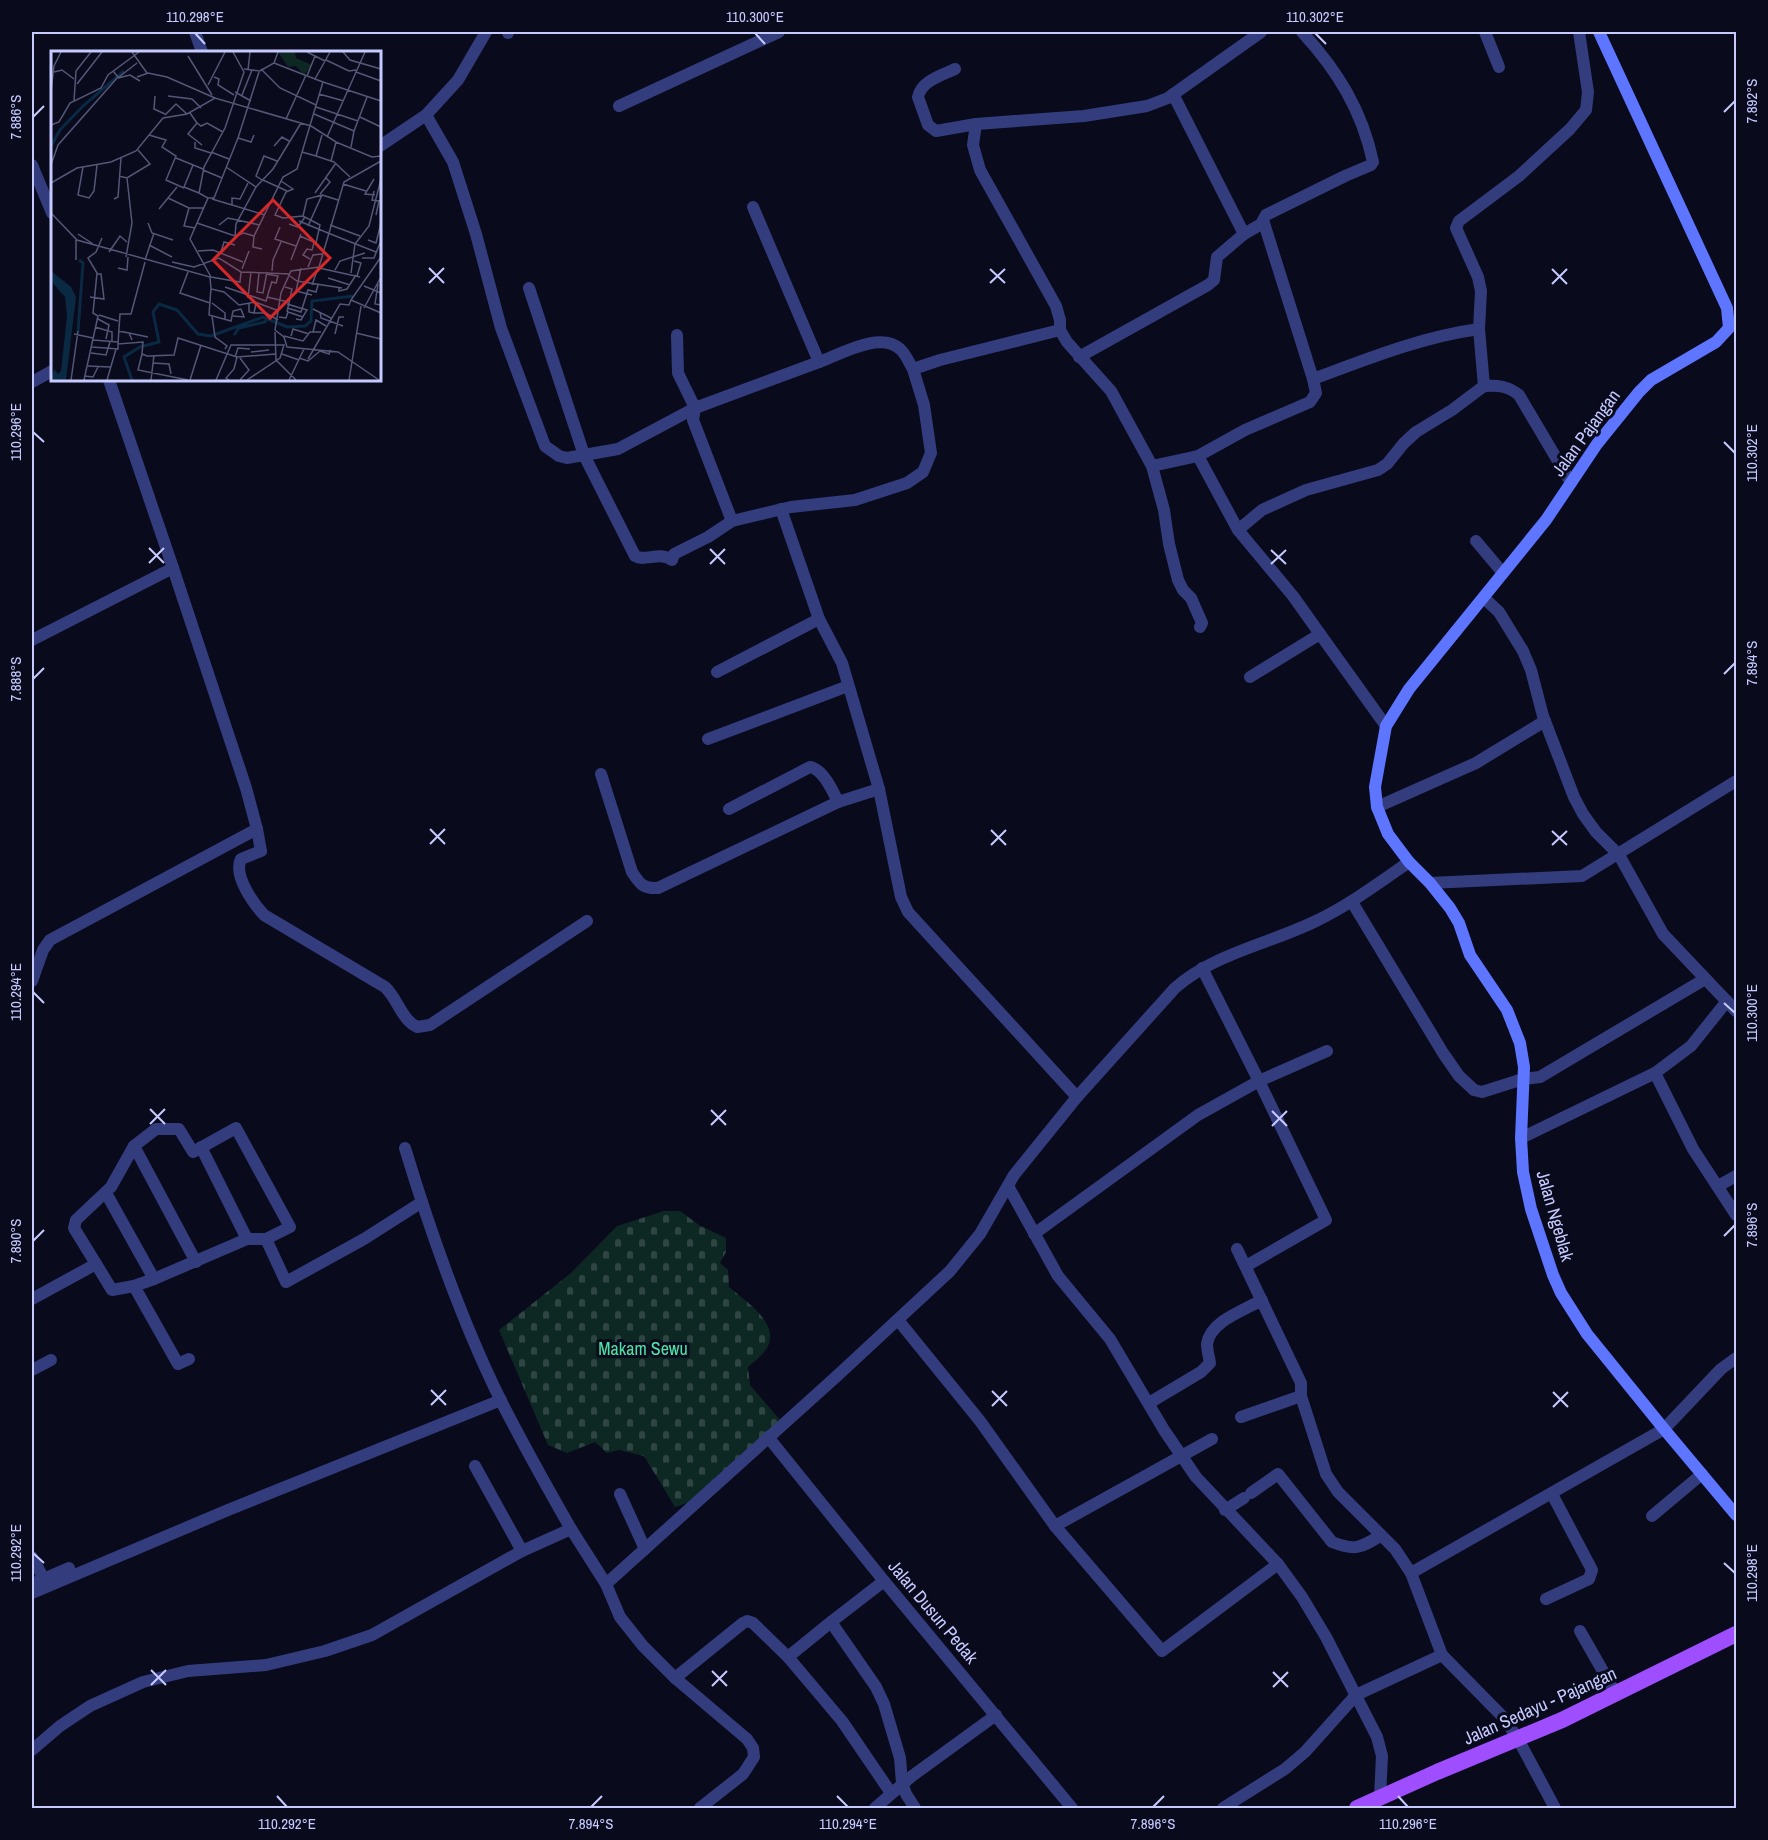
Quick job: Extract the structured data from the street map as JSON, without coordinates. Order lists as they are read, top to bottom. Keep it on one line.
{"streets":{"main road":["Jalan Pajangan","Jalan Ngeblak","Jalan Sedayu - Pajangan"],"street":["Jalan Dusun Pedak"]},"crossings":[["Jalan Pajangan","Jalan Ngeblak"]],"parks":["Makam Sewu"],"coordinates":["110.298°E","110.300°E","110.302°E","7.892°S","7.886°S","110.296°E","7.894°S","7.888°S","110.294°E","7.896°S","7.890°S","110.292°E"]}
